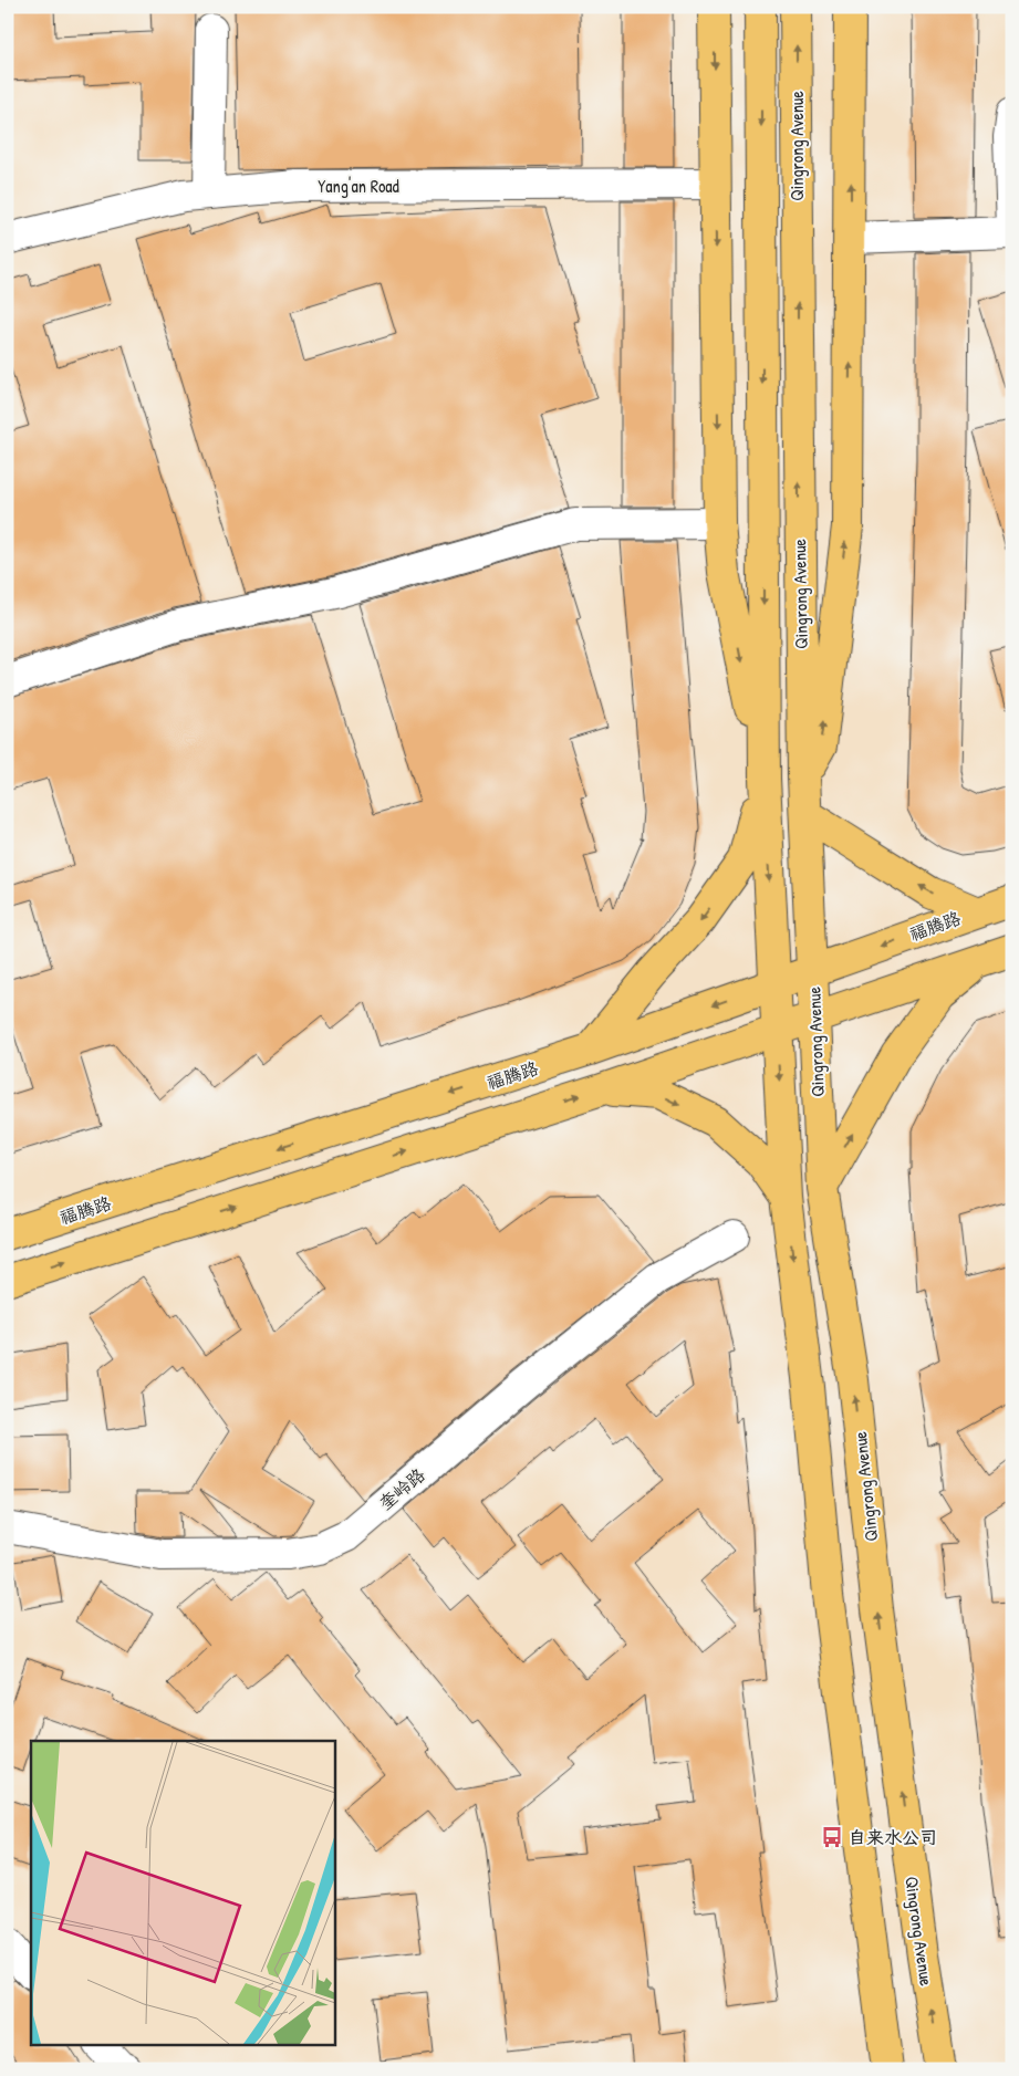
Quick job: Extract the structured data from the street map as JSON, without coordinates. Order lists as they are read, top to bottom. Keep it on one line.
{"streets":{"main road":["Qingrong Avenue","福腾路"],"street":["Yang'an Road","奎岭路"]},"crossings":[["Qingrong Avenue","福腾路"]],"places":{"bus stop":["自来水公司"]}}
